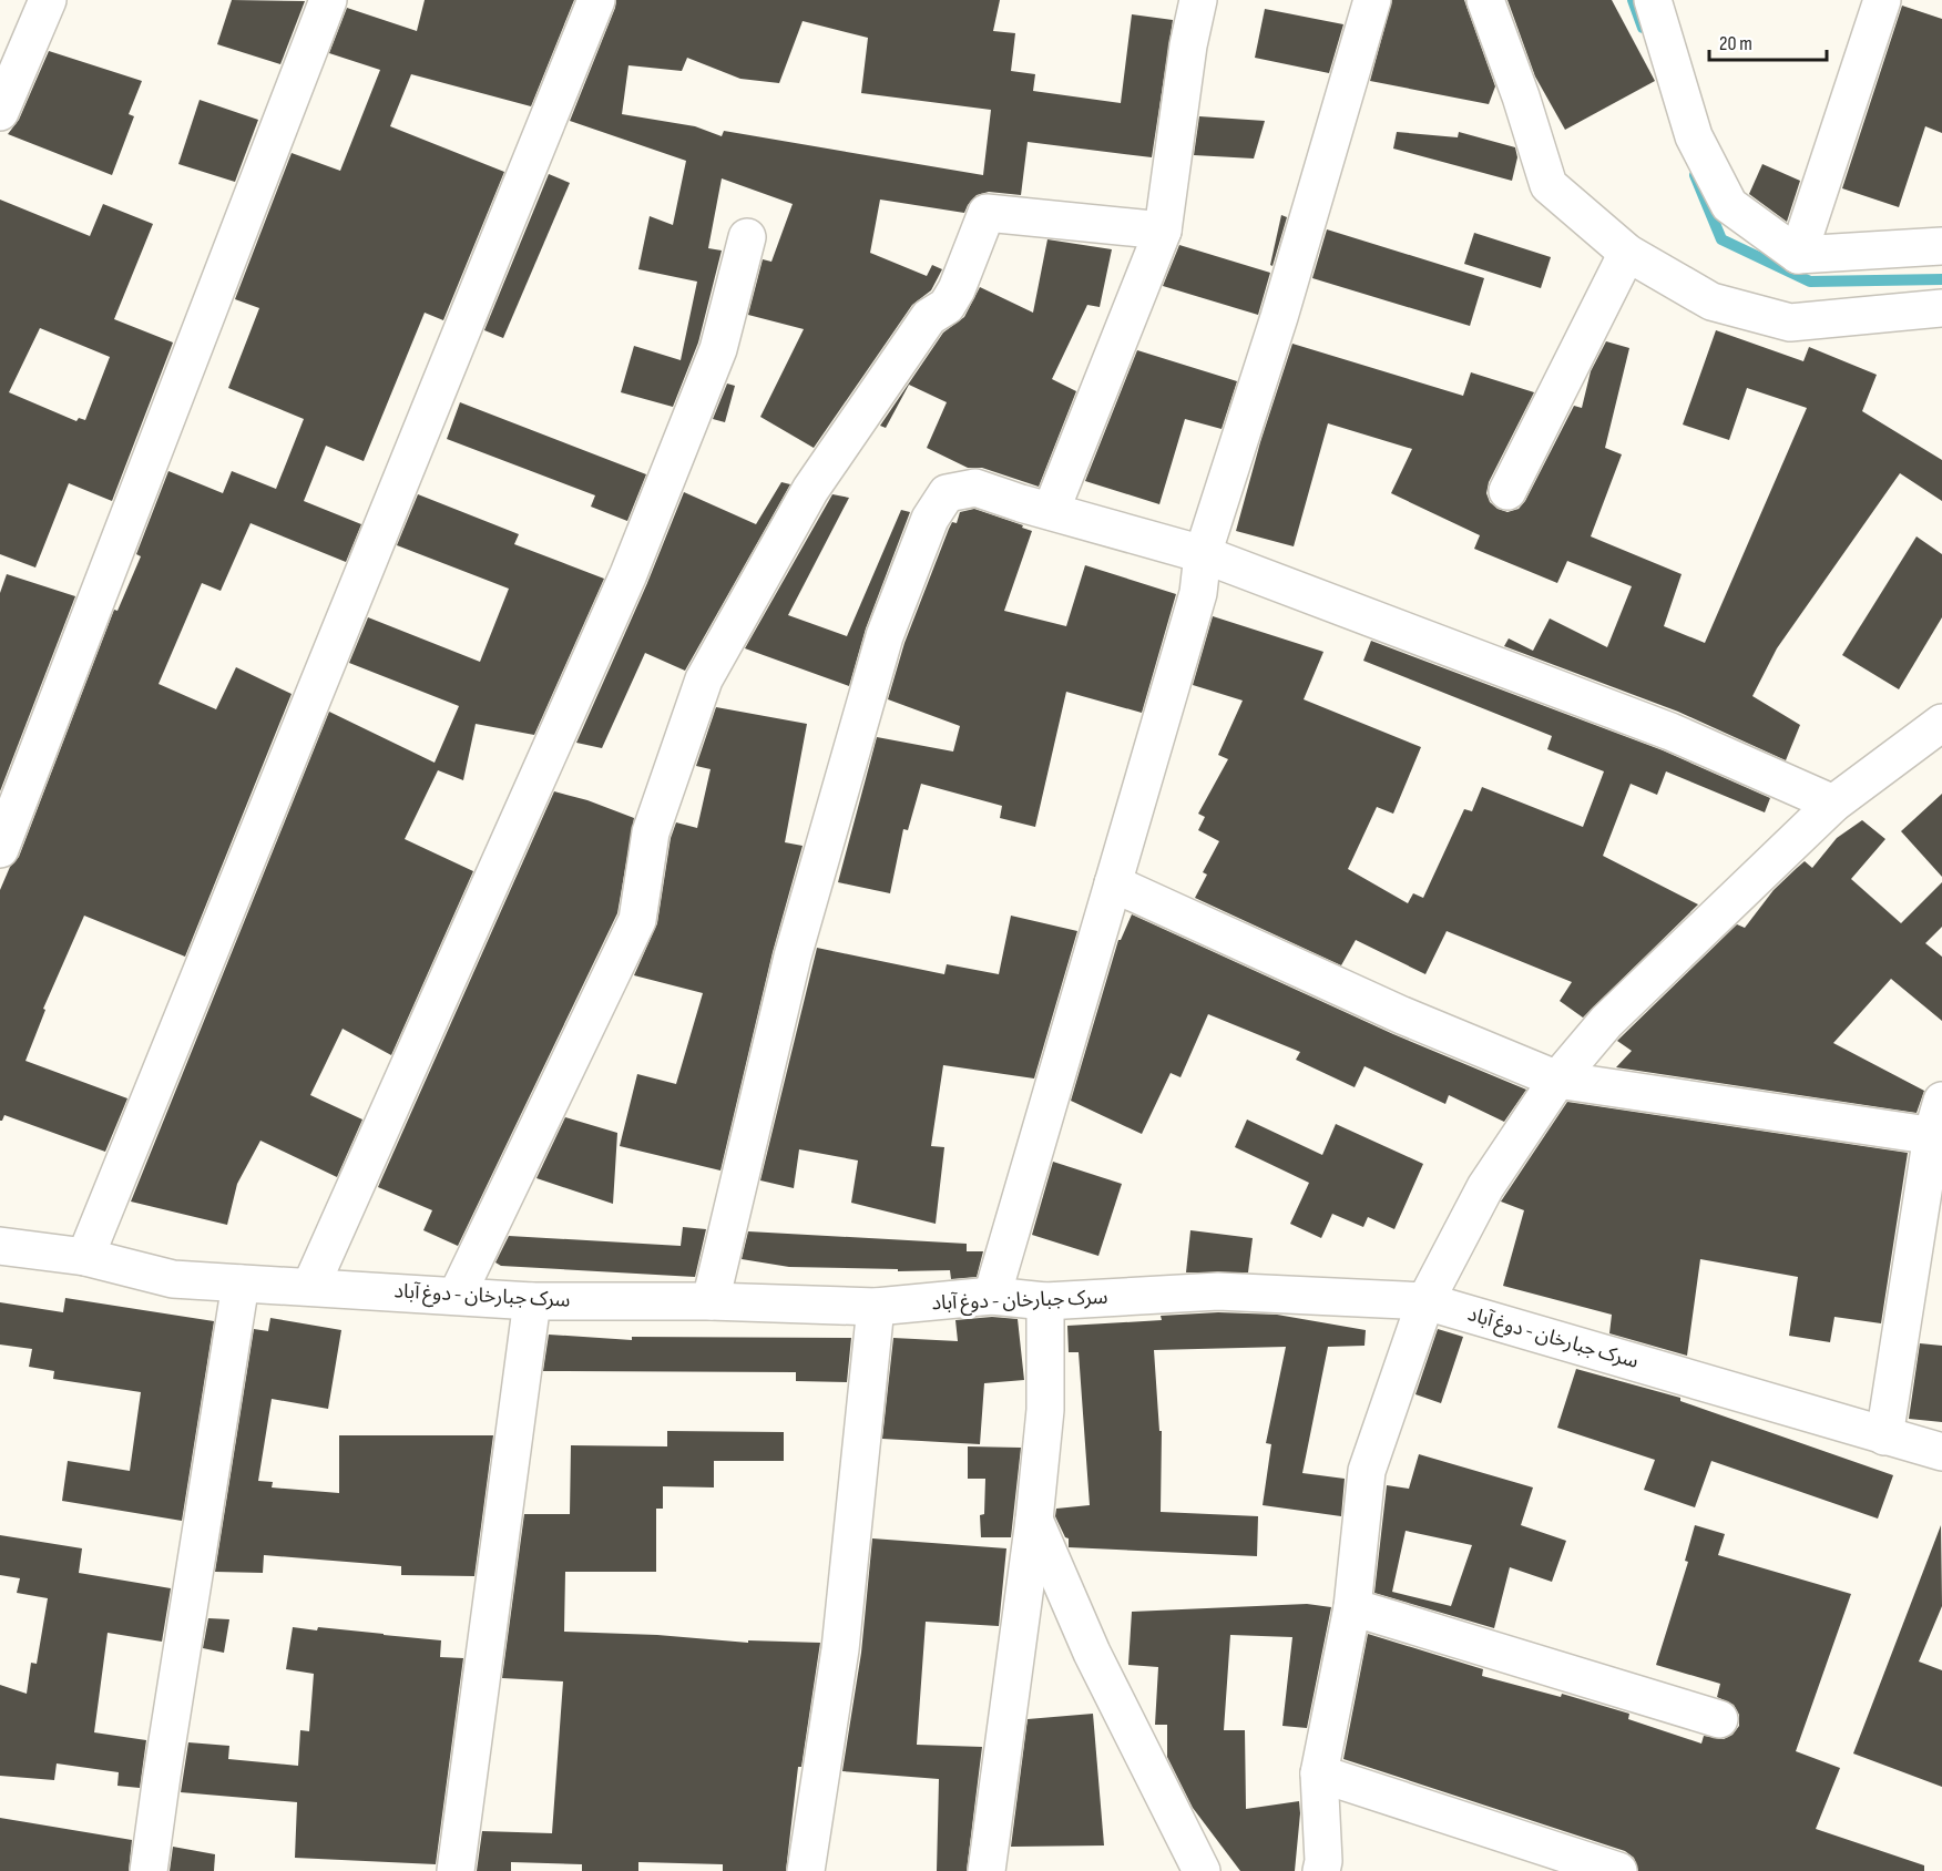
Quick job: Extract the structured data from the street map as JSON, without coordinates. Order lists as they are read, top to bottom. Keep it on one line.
{"streets":{"street":["سرک جبارخان - دوغ آباد"]},"scale_bar":"20 m"}
